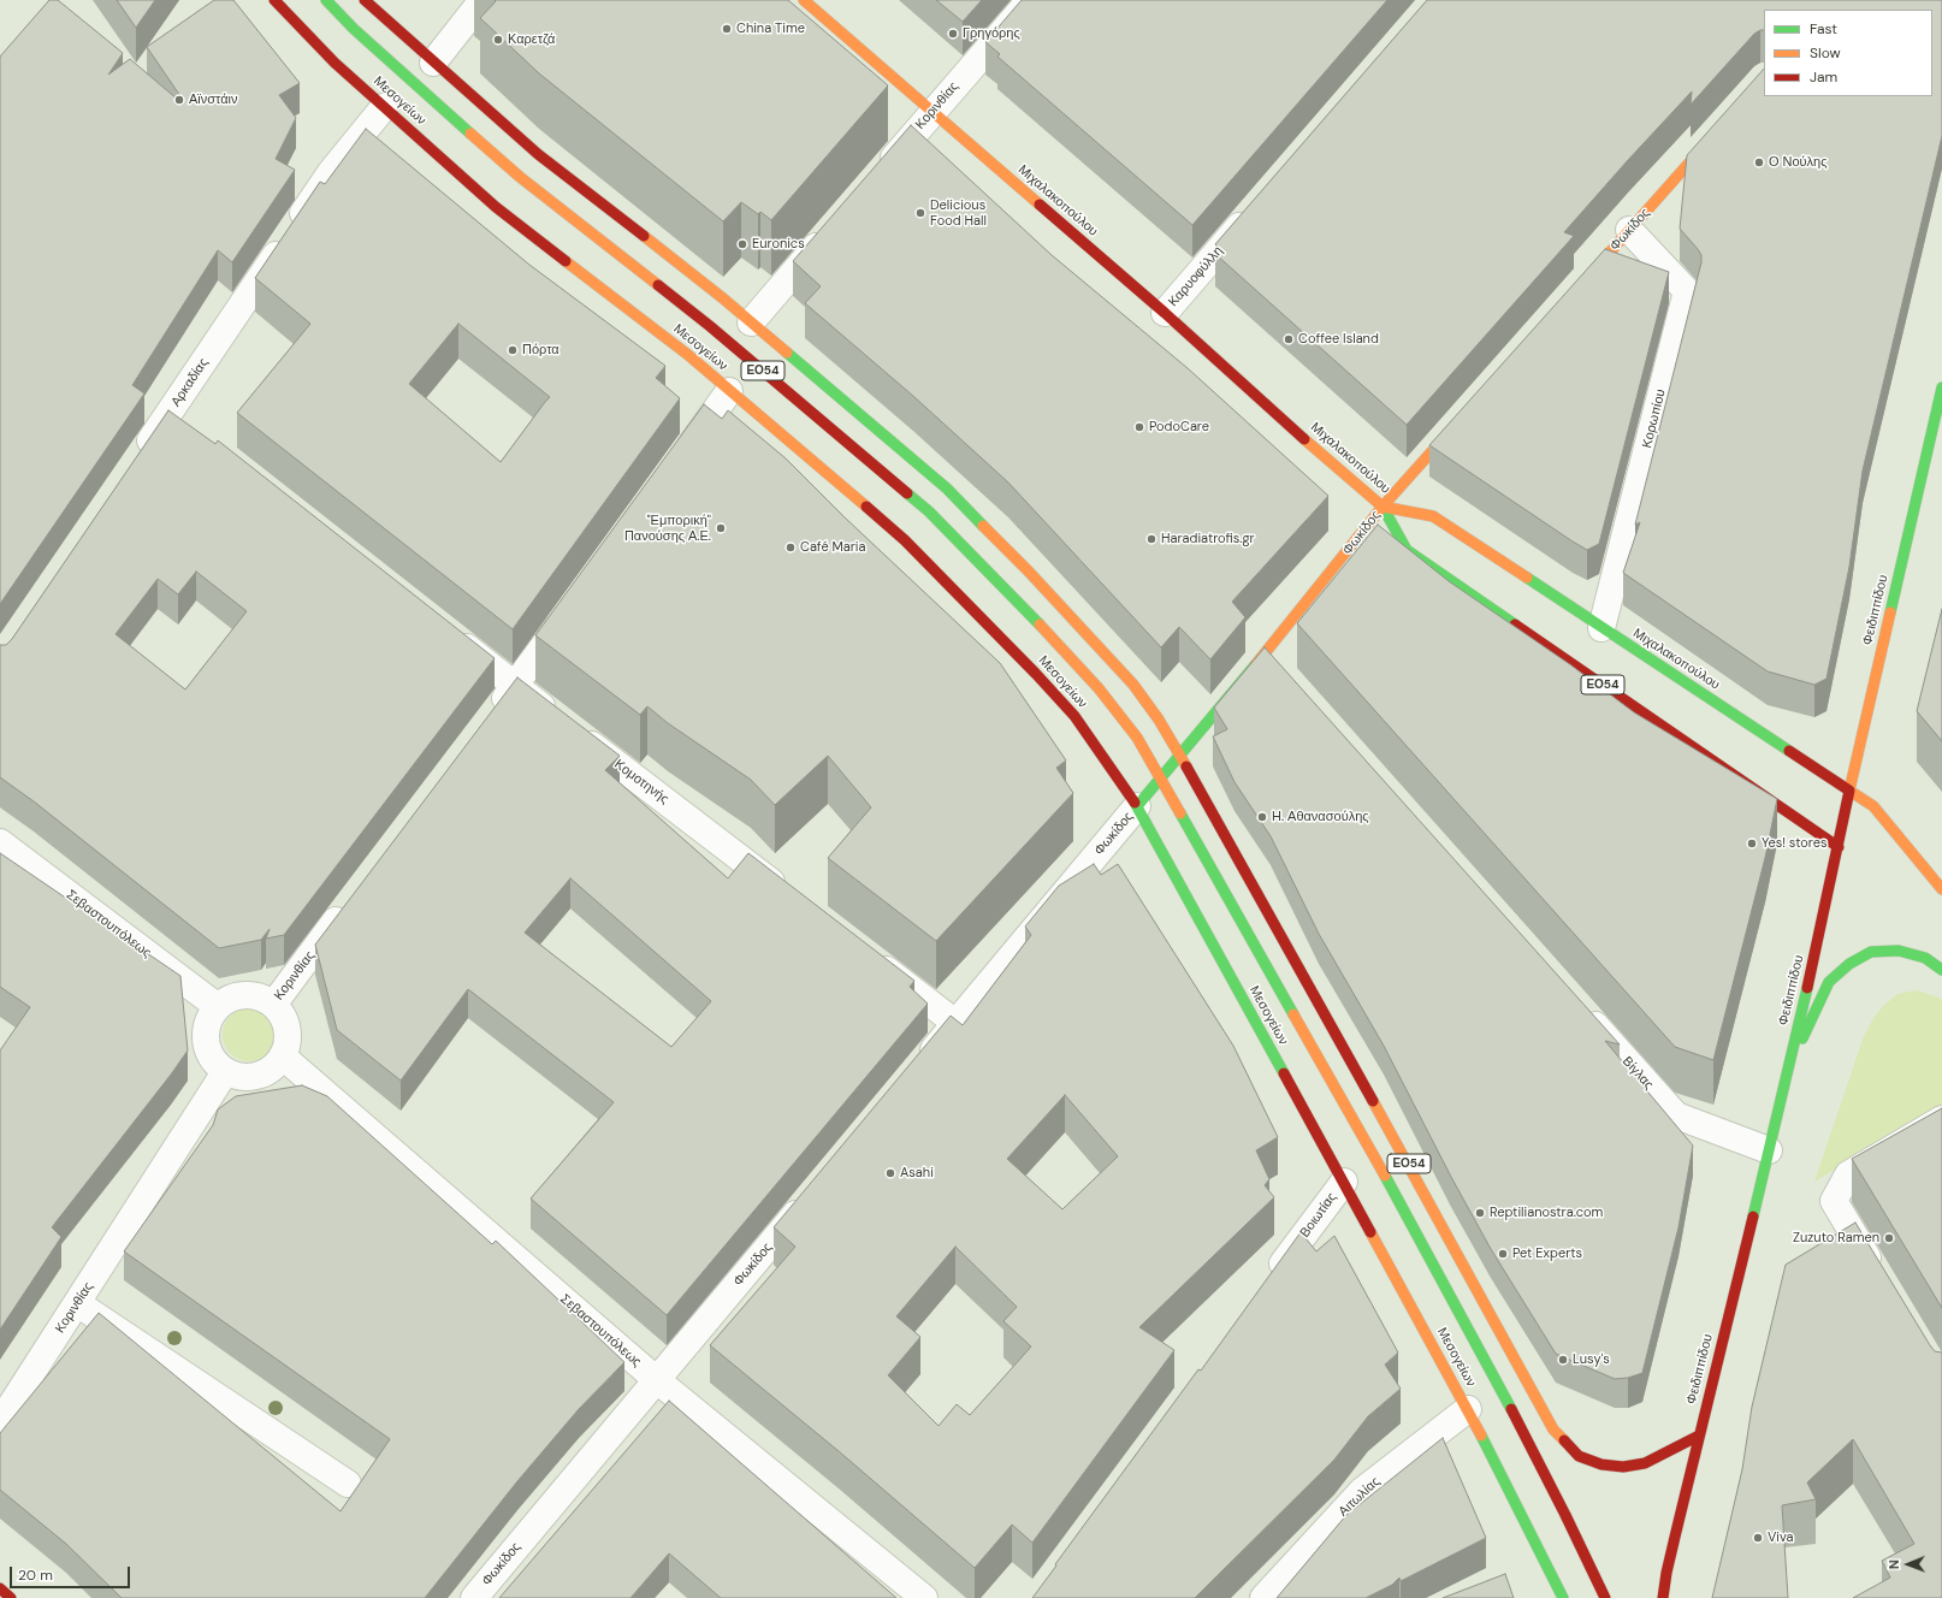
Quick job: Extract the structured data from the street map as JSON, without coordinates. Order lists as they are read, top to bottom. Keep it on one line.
{"streets":{"main road":["Μεσογείων","Μιχαλακοπούλου","Φωκίδος","ΕΟ54","Φειδιππίδου"],"street":["Κορινθίας","Καρυοφύλλη","Αρκαδίας","Κορωπίου","Κομοτηνής","Σεβαστουπόλεως","Βίγλας","Βοιωτίας","Αιτωλίας"]},"crossings":[["Μεσογείων","Φωκίδος"],["Μεσογείων","Αρκαδίας"],["Μεσογείων","Βοιωτίας"],["Μεσογείων","Αιτωλίας"],["Κορινθίας","Μιχαλακοπούλου"],["Κορινθίας","Σεβαστουπόλεως"],["Μιχαλακοπούλου","Φωκίδος"],["Μιχαλακοπούλου","Καρυοφύλλη"],["Μιχαλακοπούλου","ΕΟ54"],["Μιχαλακοπούλου","Κορωπίου"],["Μιχαλακοπούλου","Φειδιππίδου"],["Φωκίδος","ΕΟ54"],["Φωκίδος","Κορωπίου"],["Φωκίδος","Σεβαστουπόλεως"],["ΕΟ54","Φειδιππίδου"],["Φειδιππίδου","Βίγλας"]],"places":["China Time","Γρηγόρης","Καρετζά","Αϊνστάιν","Ο Νούλης","Delicious Food Hall","Euronics","Coffee Island","Πόρτα","PodoCare","\"Εμπορική\" Πανούσης Α.Ε.","Haradiatrofis.gr","Café Maria","Η. Αθανασούλης","Yes! stores","Asahi","Reptilianostra.com","Zuzuto Ramen","Pet Experts","Lusy's","Viva"],"legend":["Fast","Slow","Jam"],"scale_bar":"20 m","north":"left"}
